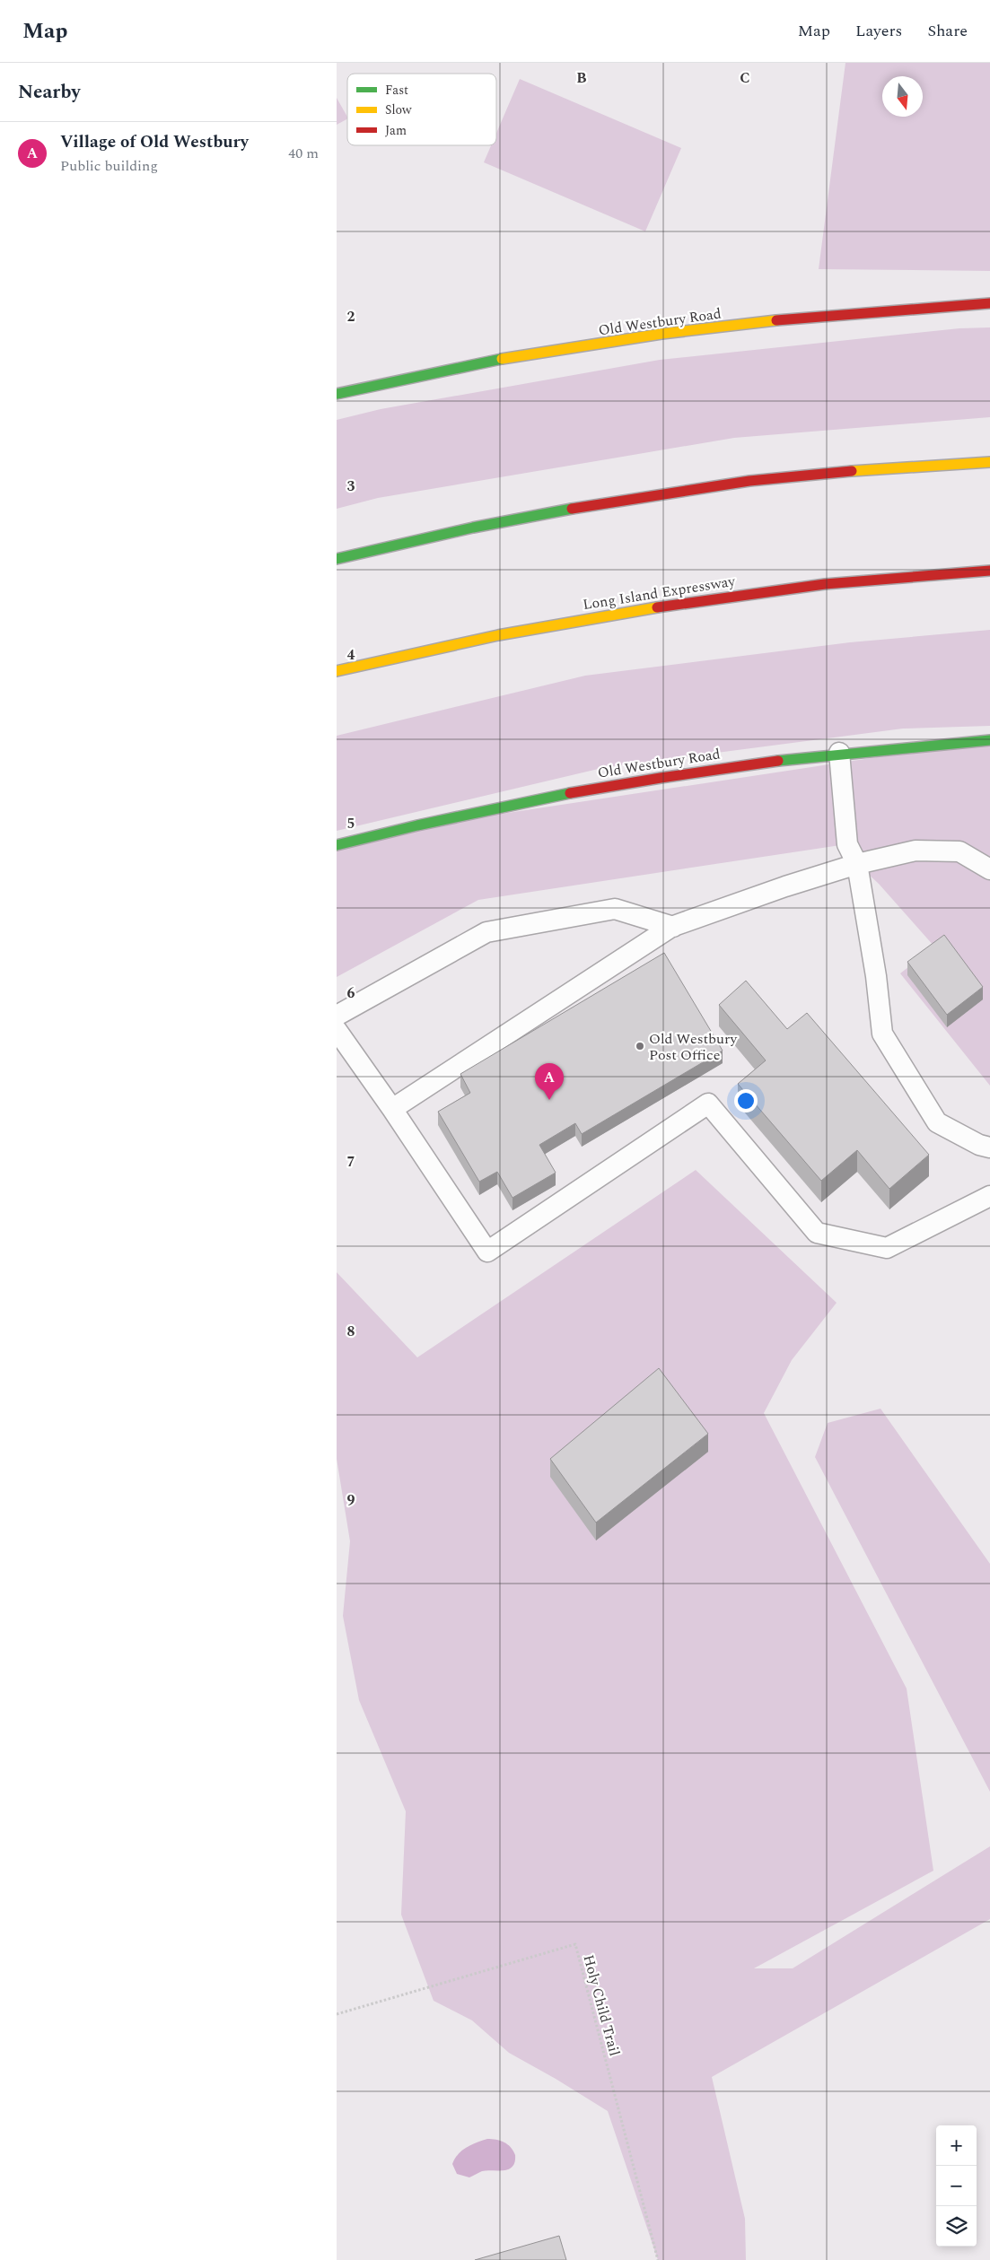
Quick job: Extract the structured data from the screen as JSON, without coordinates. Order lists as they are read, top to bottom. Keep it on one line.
{"streets":{"main road":["Old Westbury Road","Long Island Expressway"],"path":["Holy Child Trail"]},"places":["Old Westbury Post Office"],"legend":["Fast","Slow","Jam"],"north":"bottom","page":{"header":"Map","nav":["Map","Layers","Share"],"heading":"Nearby","list":[{"mark":"A","name":"Village of Old Westbury","note":"Public building","value":"40 m"}],"pins":"A","map_buttons":["+","−"]},"grid":{"columns":["B","C"],"rows":["2","3","4","5","6","7","8","9"]}}
